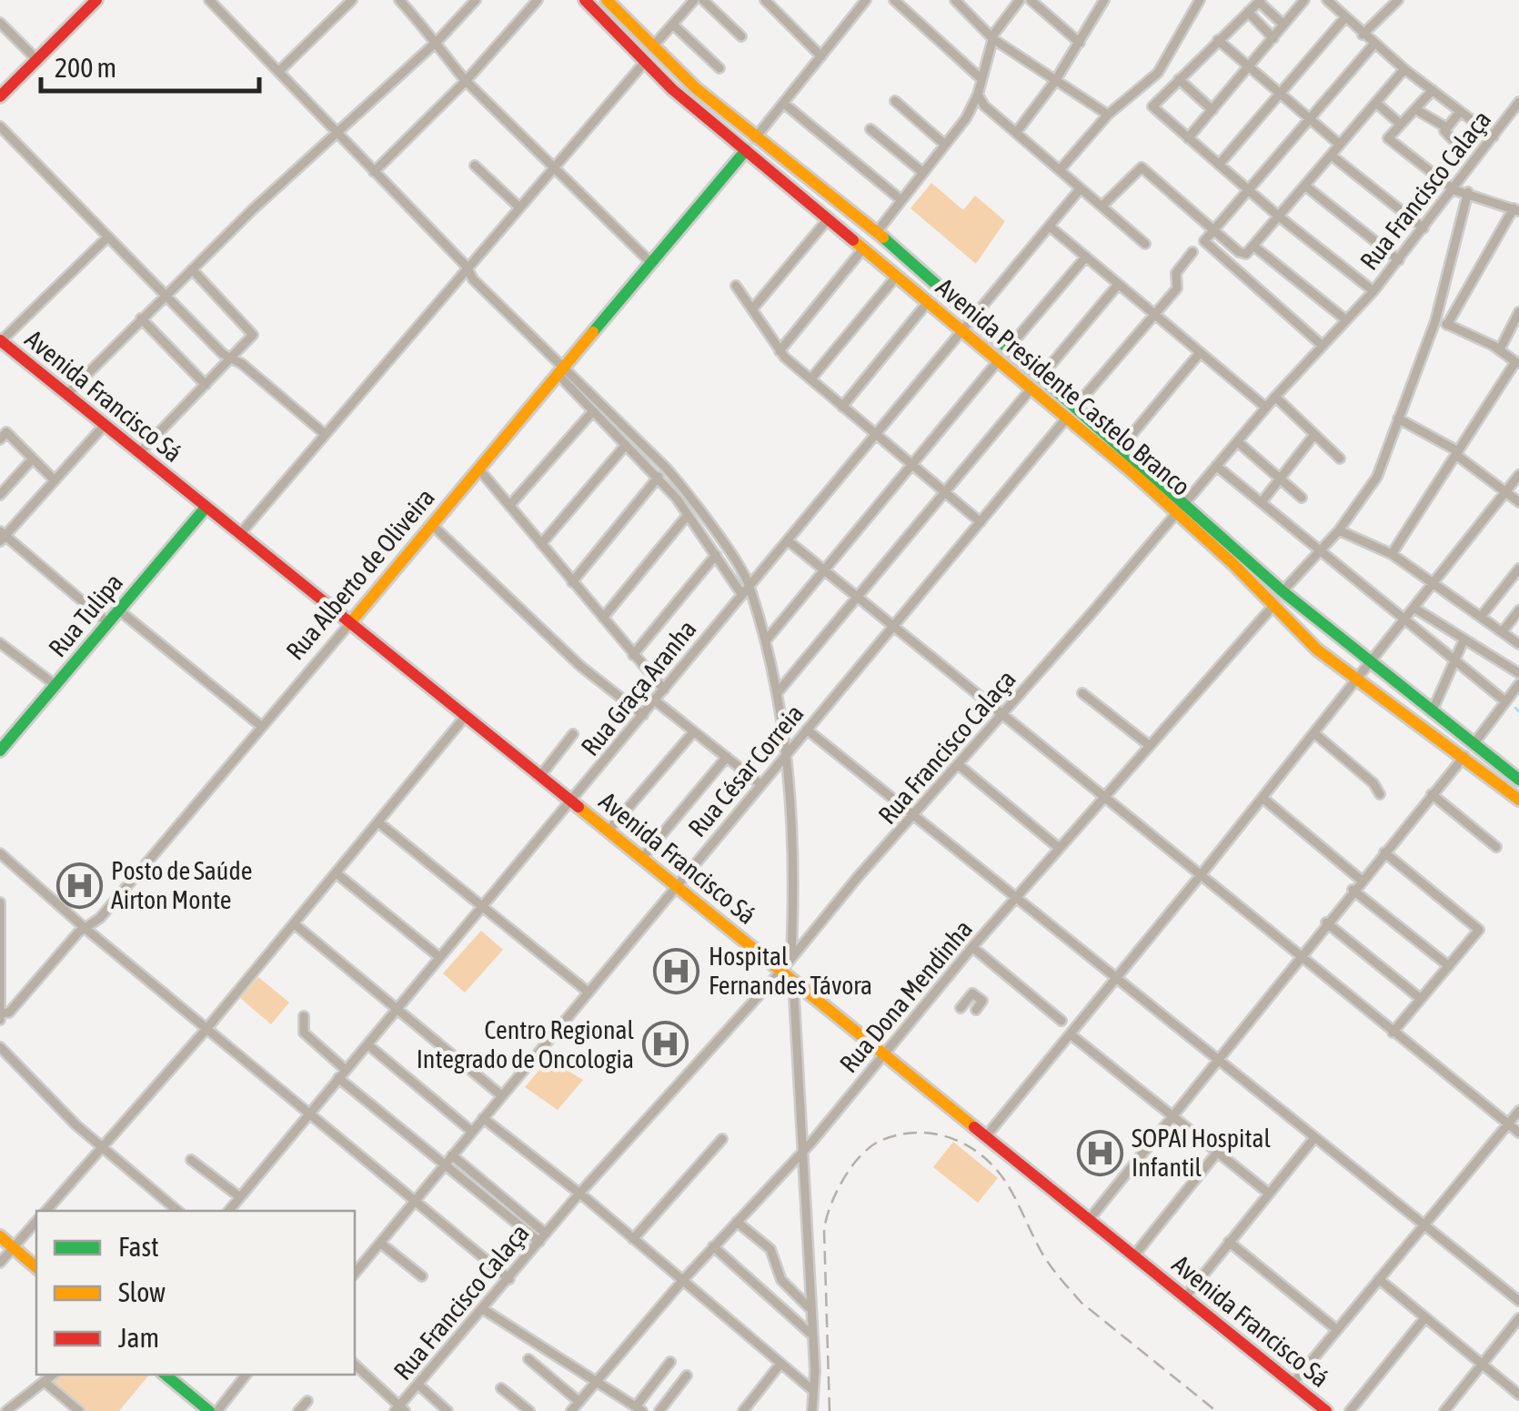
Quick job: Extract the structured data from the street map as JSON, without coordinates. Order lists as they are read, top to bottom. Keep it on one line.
{"streets":{"main road":["Avenida Presidente Castelo Branco","Avenida Francisco Sá","Rua Alberto de Oliveira","Rua Tulipa"],"street":["Rua Francisco Calaça","Rua Graça Aranha","Rua César Correia","Rua Dona Mendinha"]},"crossings":[["Rua Francisco Calaça","Avenida Presidente Castelo Branco"],["Rua Francisco Calaça","Avenida Francisco Sá"],["Avenida Presidente Castelo Branco","Rua Alberto de Oliveira"],["Avenida Presidente Castelo Branco","Rua Graça Aranha"],["Avenida Presidente Castelo Branco","Rua César Correia"],["Avenida Presidente Castelo Branco","Rua Dona Mendinha"],["Avenida Francisco Sá","Rua Alberto de Oliveira"],["Avenida Francisco Sá","Rua Tulipa"],["Avenida Francisco Sá","Rua Graça Aranha"],["Avenida Francisco Sá","Rua César Correia"],["Avenida Francisco Sá","Rua Dona Mendinha"]],"places":{"hospital":["Posto de Saúde Airton Monte","Hospital Fernandes Távora","Centro Regional Integrado de Oncologia","SOPAI Hospital Infantil"]},"legend":["Fast","Slow","Jam"],"scale_bar":"200 m"}
